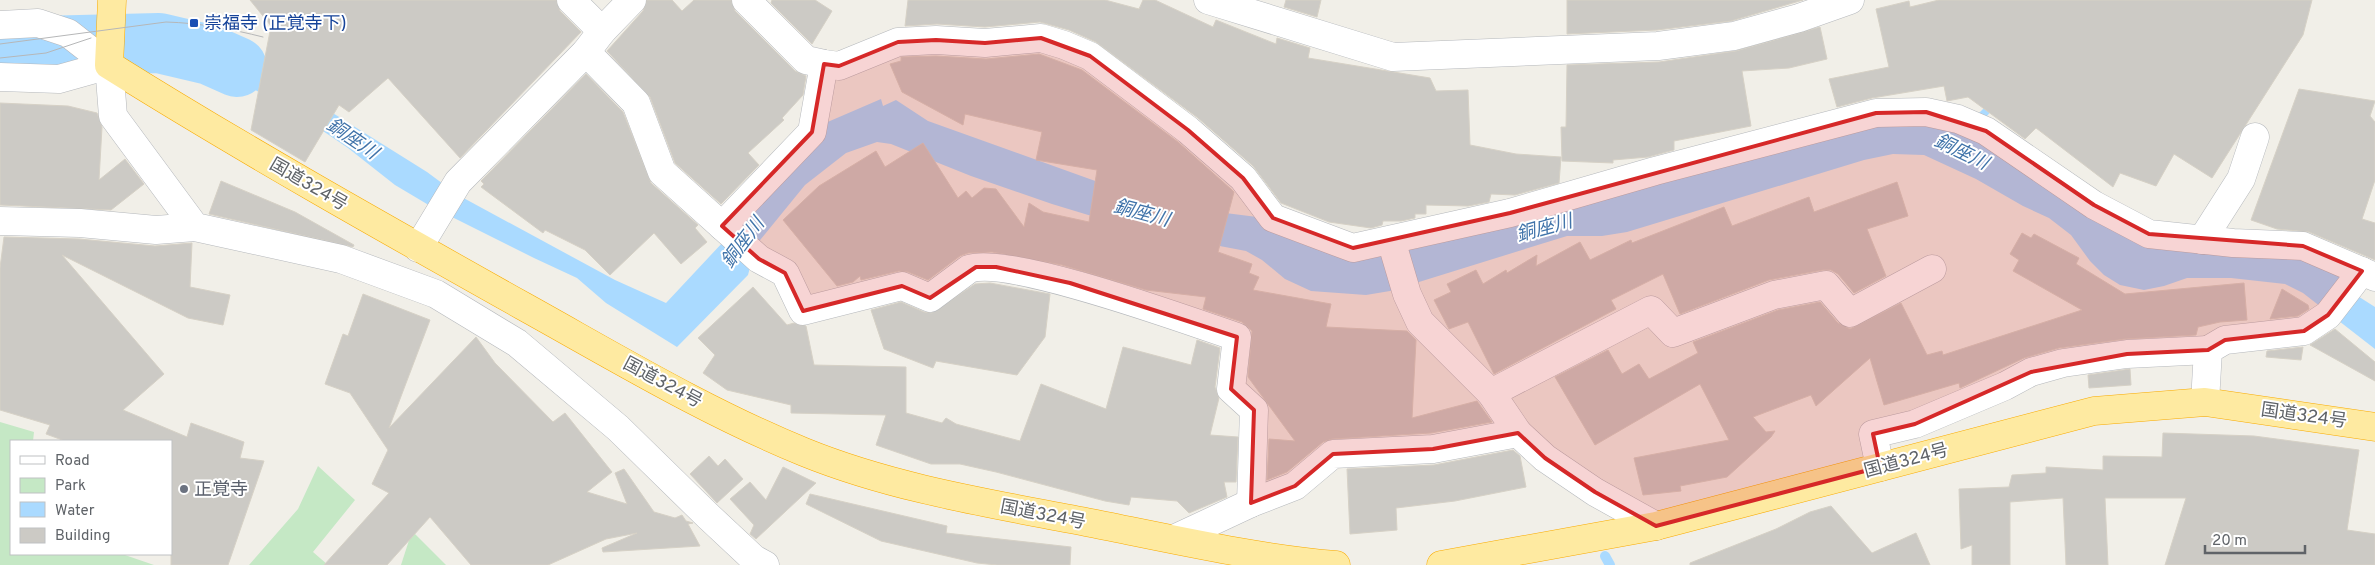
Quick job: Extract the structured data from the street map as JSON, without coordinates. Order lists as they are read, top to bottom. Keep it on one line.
{"streets":{"highway":["国道324号"]},"water":["銅座川"],"places":{"transit":["崇福寺 (正覚寺下)"],"other":["正覚寺"]},"legend":["Road","Park","Water","Building"],"scale_bar":"20 m"}
